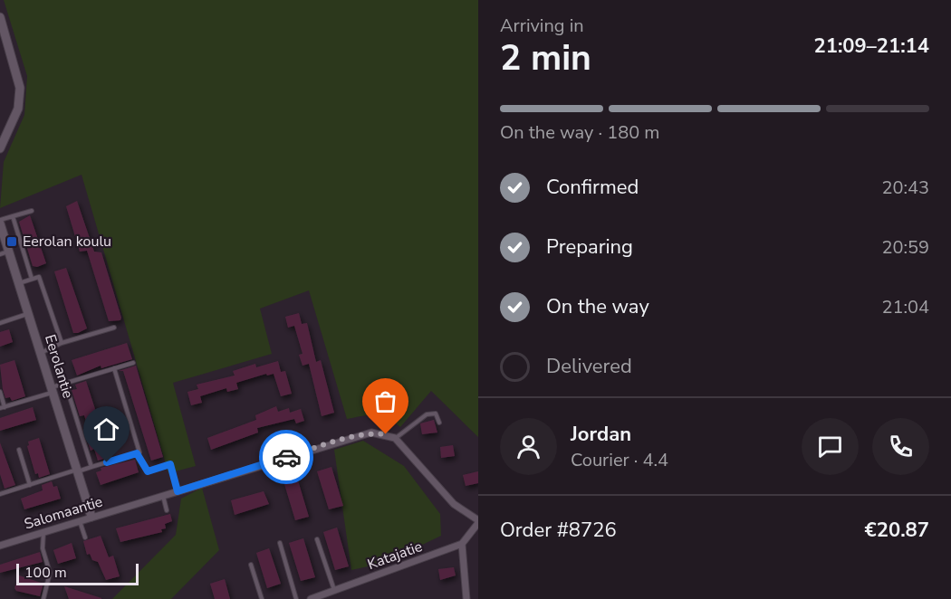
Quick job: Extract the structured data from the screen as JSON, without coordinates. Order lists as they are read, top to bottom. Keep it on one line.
{"streets":{"street":["Eerolantie","Salomaantie","Katajatie"]},"crossings":[["Eerolantie","Salomaantie"]],"places":{"transit":["Eerolan koulu"]},"scale_bar":"100 m","page":{"heading":["2 min","Arriving in","21:09–21:14"],"panel":["Jordan","Courier · 4.4","Order #8726","€20.87"],"bar":"On the way · 180 m","list":[["Confirmed","20:43"],["Preparing","20:59"],["On the way","21:04"],"Delivered"],"scale":"100 m"}}
